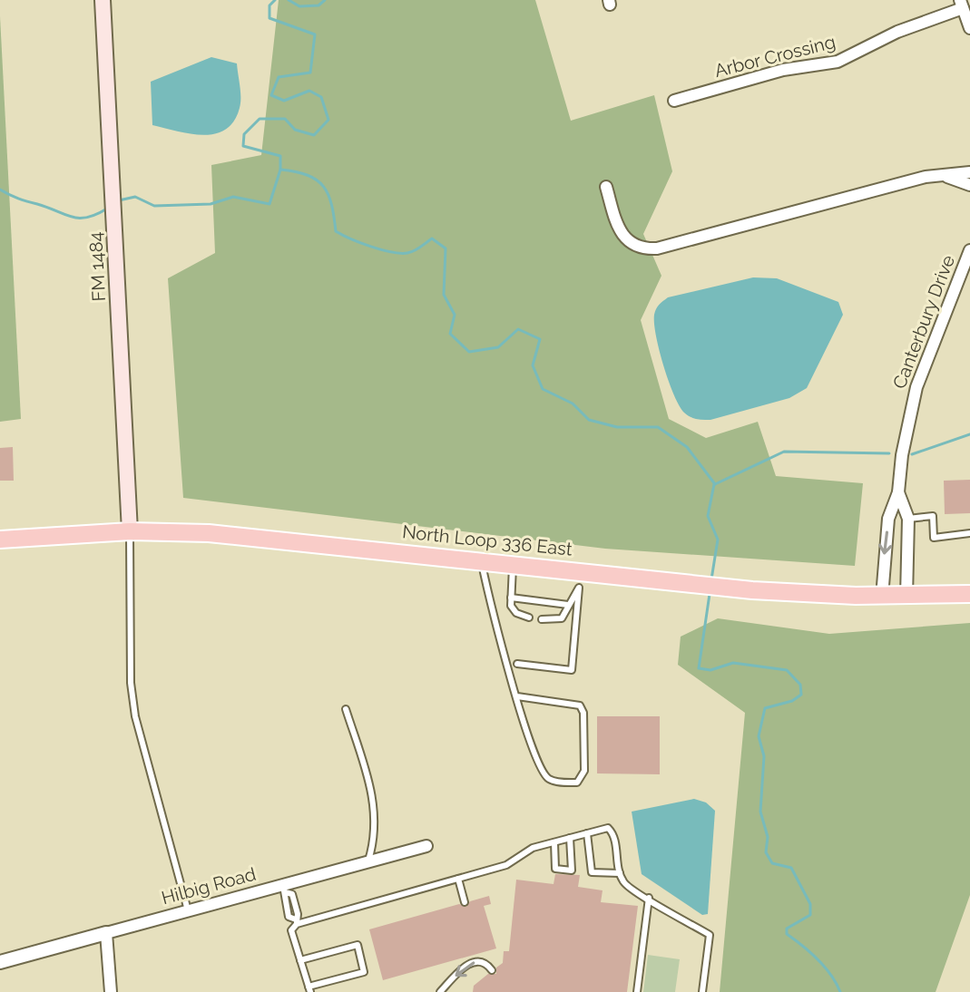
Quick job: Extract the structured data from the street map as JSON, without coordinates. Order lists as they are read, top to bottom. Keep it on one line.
{"streets":{"main road":["FM 1484","North Loop 336 East"],"street":["Arbor Crossing","Canterbury Drive","Hilbig Road"]},"crossings":[["FM 1484","North Loop 336 East"],["Canterbury Drive","North Loop 336 East"]]}
